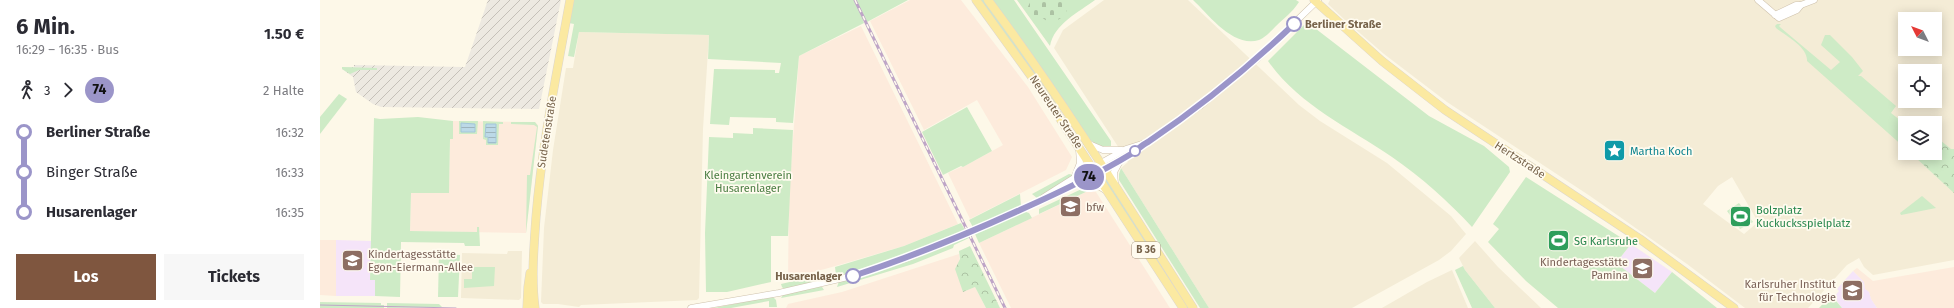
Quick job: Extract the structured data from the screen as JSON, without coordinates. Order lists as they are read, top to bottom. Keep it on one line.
{"streets":{"main road":["Neureuter Straße","Sudetenstraße","Hertzstraße","B 36"]},"parks":["Kleingartenverein Husarenlager"],"places":{"other":["Berliner Straße","Husarenlager"],"place":["Martha Koch"],"school or university":["bfw","Kindertagesstätte Egon-Eiermann-Allee","Kindertagesstätte Pamina","Karlsruher Institut für Technologie"],"sports":["Bolzplatz Kuckucksspielplatz","SG Karlsruhe"]},"lines":["bus line 74"],"north":"top left","page":{"heading":["6 Min.","16:29 – 16:35 · Bus","1.50 €"],"on_map":"74","legs":["3","74","2 Halte"],"list":[{"name":"Berliner Straße","value":"16:32"},{"name":"Binger Straße","value":"16:33"},{"name":"Husarenlager","value":"16:35"}],"buttons":["Los","Tickets"]}}
